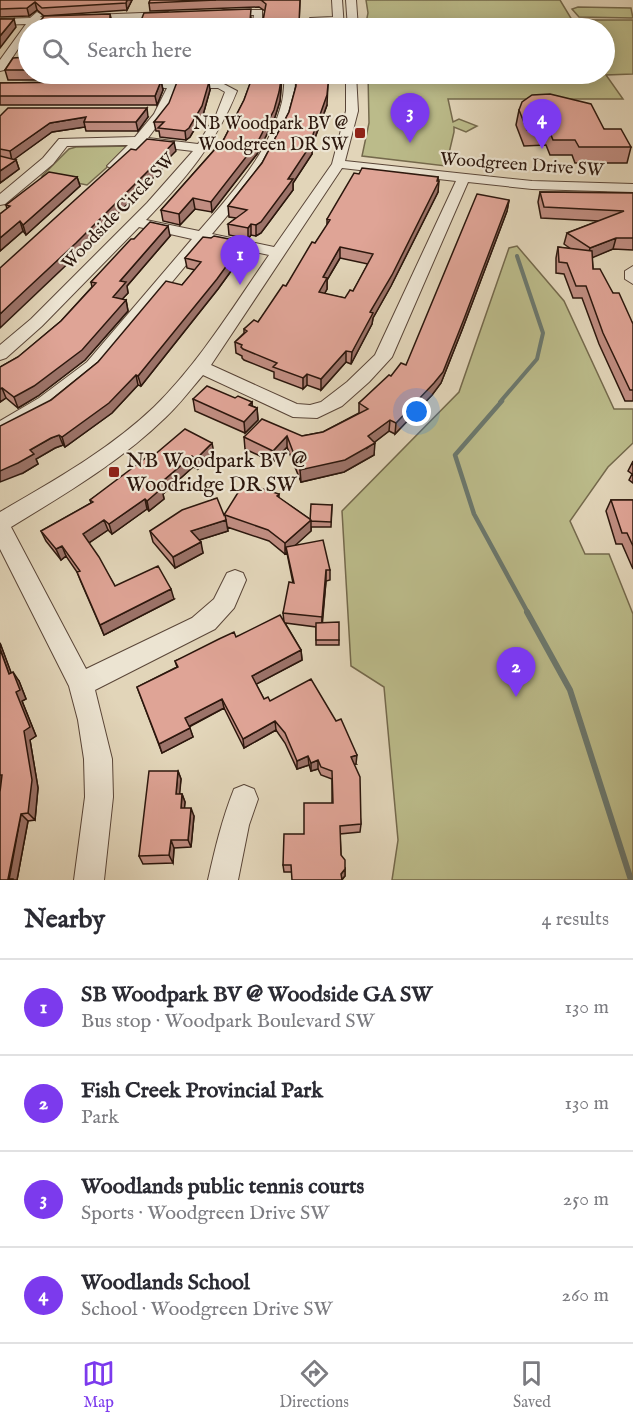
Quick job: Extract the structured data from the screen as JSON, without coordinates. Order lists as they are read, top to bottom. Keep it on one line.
{"streets":{"street":["Woodgreen Drive SW","Woodside Circle SW"]},"places":{"transit":["NB Woodpark BV @ Woodgreen DR SW","NB Woodpark BV @ Woodridge DR SW"]},"page":{"search":"Search here","pins":["3","4","1","2"],"heading":["Nearby","4 results"],"list":[{"mark":"1","name":"SB Woodpark BV @ Woodside GA SW","note":"Bus stop · Woodpark Boulevard SW","value":"130 m"},{"mark":"2","name":"Fish Creek Provincial Park","note":"Park","value":"130 m"},{"mark":"3","name":"Woodlands public tennis courts","note":"Sports · Woodgreen Drive SW","value":"250 m"},{"mark":"4","name":"Woodlands School","note":"School · Woodgreen Drive SW","value":"260 m"}],"nav":["Map","Directions","Saved"]}}
